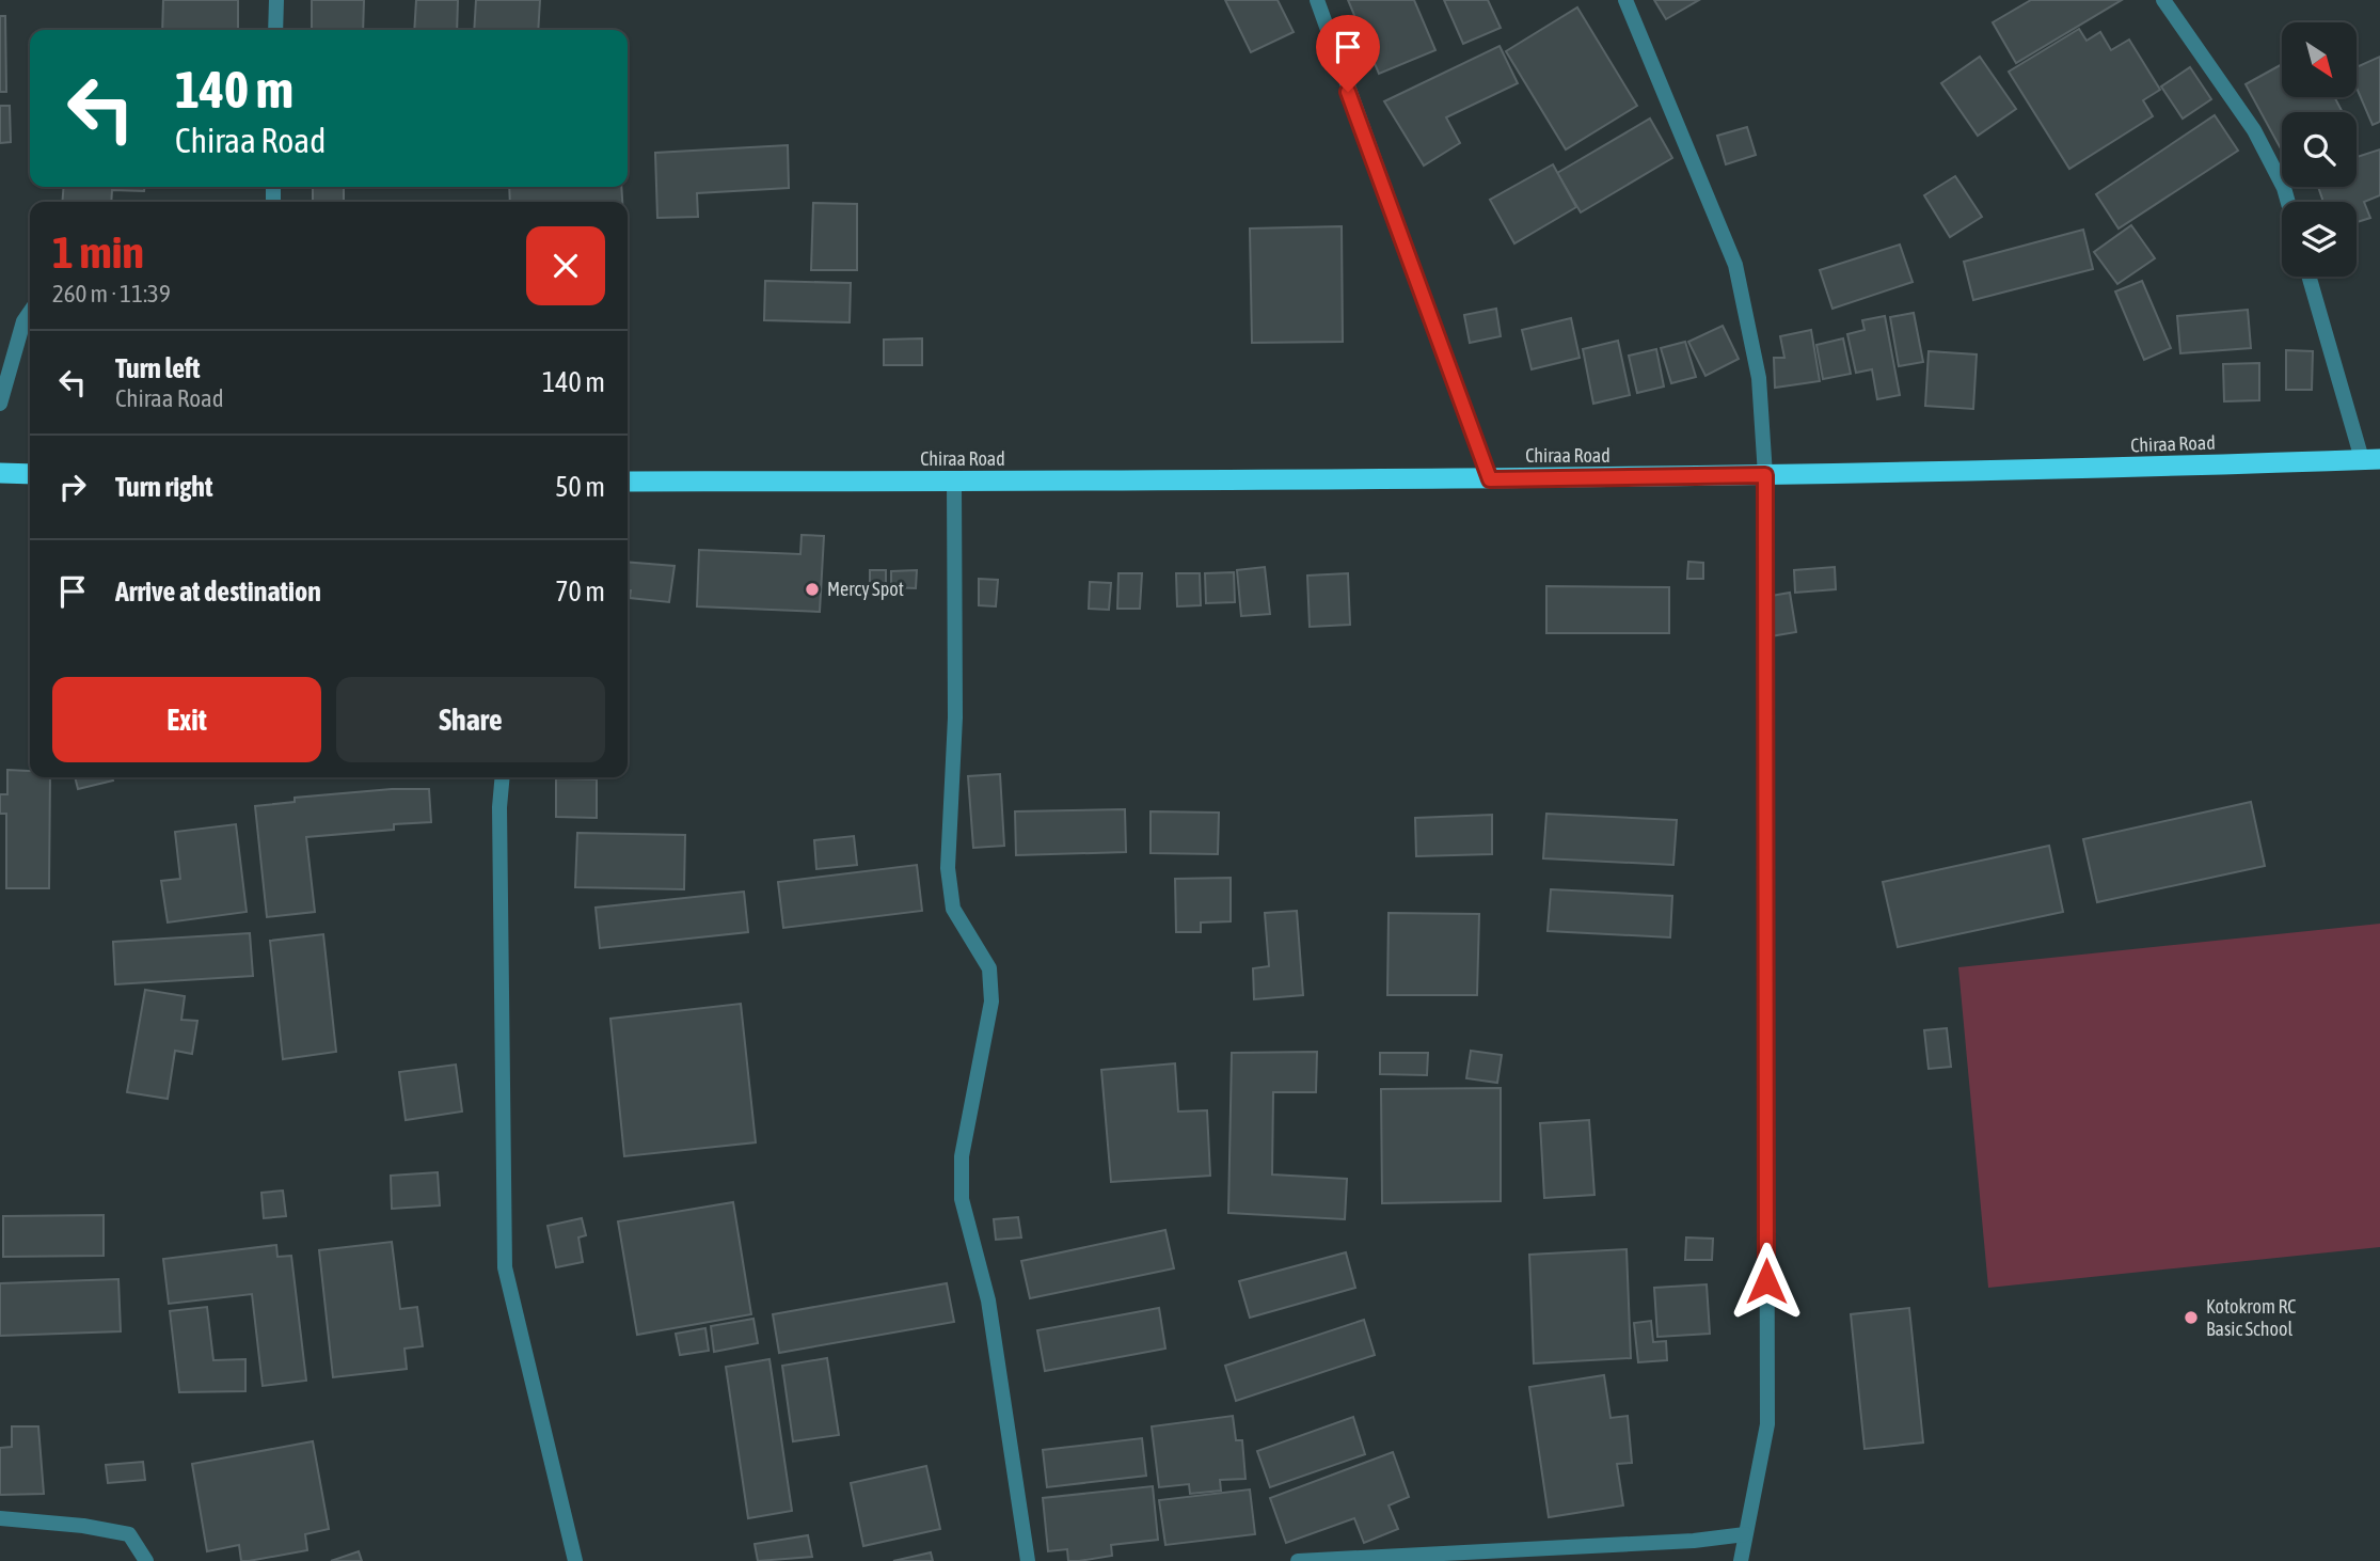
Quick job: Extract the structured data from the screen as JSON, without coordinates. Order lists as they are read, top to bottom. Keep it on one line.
{"streets":{"highway":["Chiraa Road"]},"places":["Mercy Spot","Kotokrom RC Basic School"],"north":"bottom right","page":{"turn":["140 m","Chiraa Road"],"heading":["1 min","260 m · 11:39"],"list":[{"name":"Turn left","note":"Chiraa Road","value":"140 m"},{"name":"Turn right","value":"50 m"},{"name":"Arrive at destination","value":"70 m"}],"buttons":["Exit","Share"]}}
